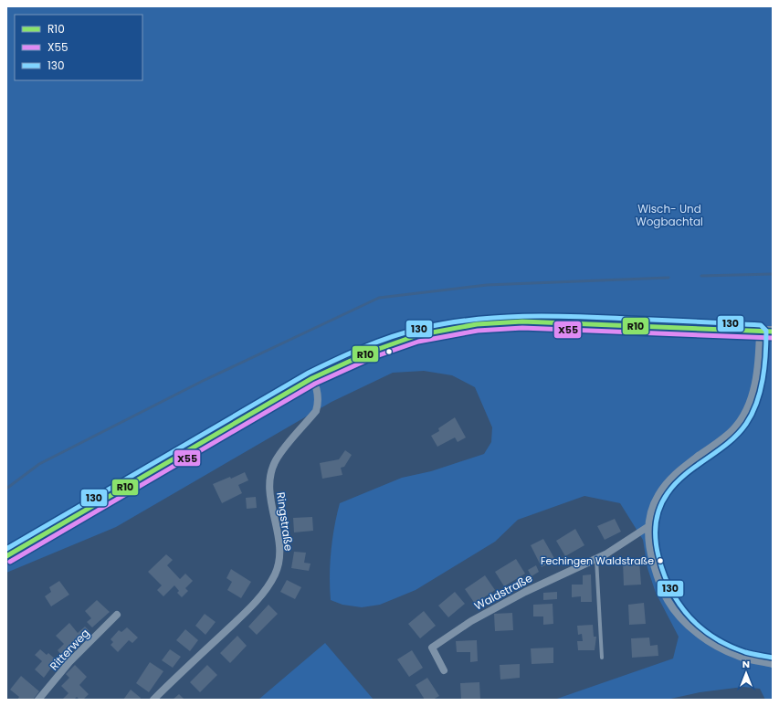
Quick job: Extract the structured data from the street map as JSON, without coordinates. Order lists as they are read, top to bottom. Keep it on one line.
{"streets":{"street":["Ringstraße","Waldstraße","Ritterweg"]},"parks":["Wisch- Und Wogbachtal"],"places":["Fechingen Waldstraße"],"lines":["transit line 130","transit line R10","transit line X55"],"legend":["R10","X55","130"],"north":"top"}
